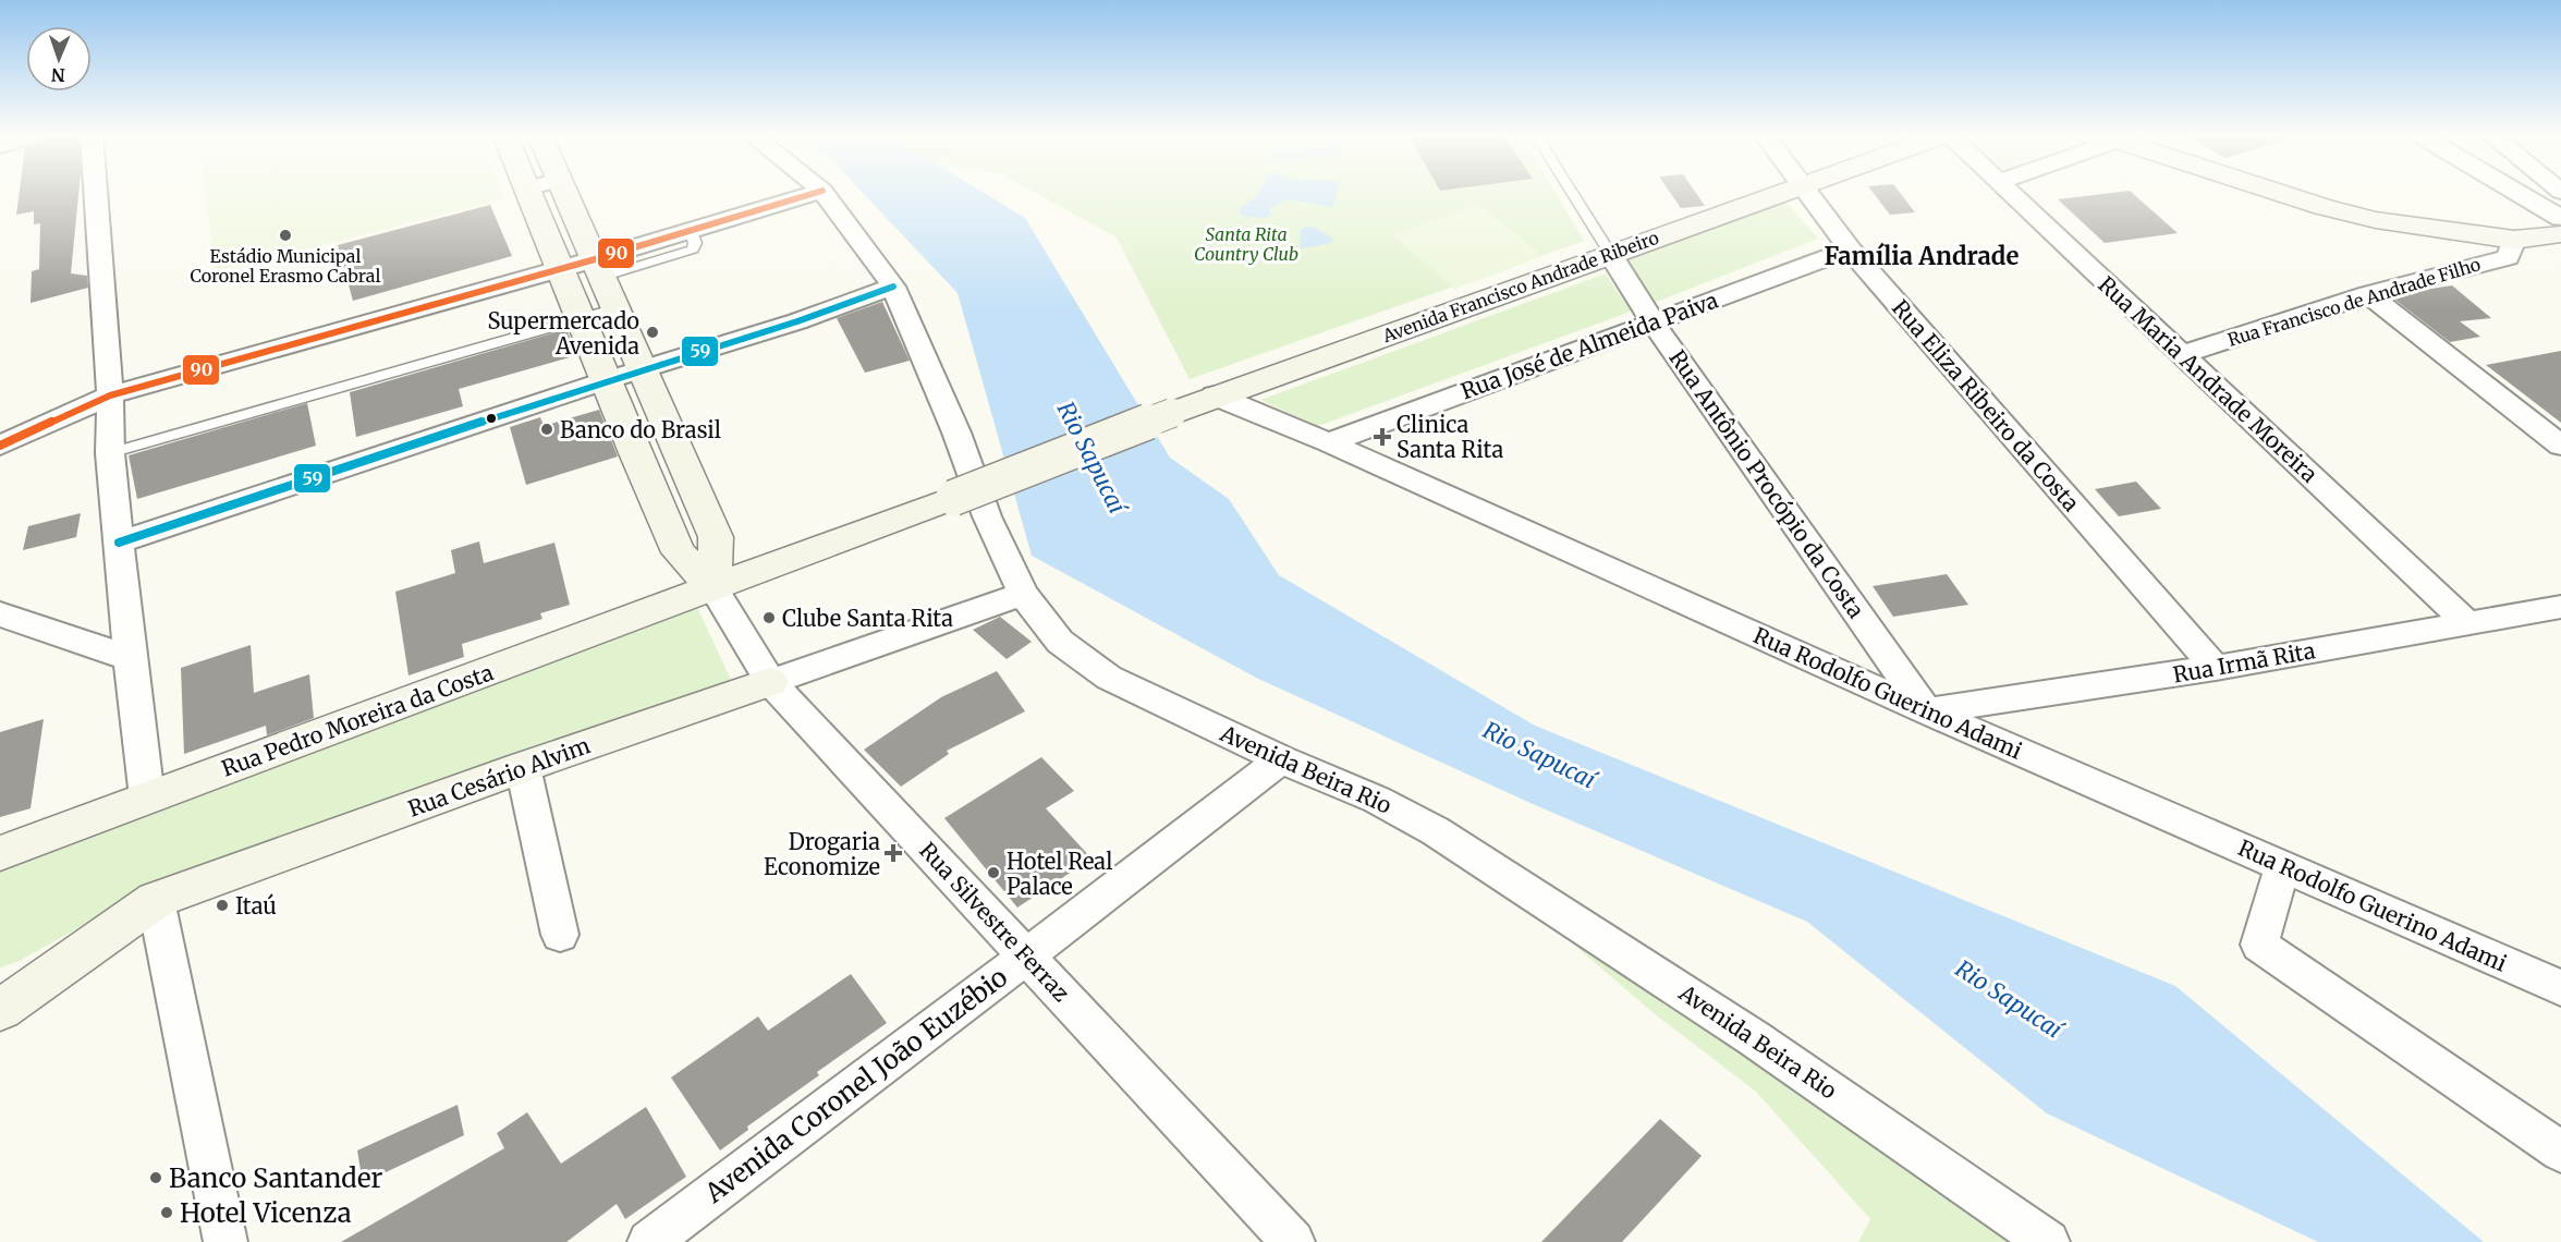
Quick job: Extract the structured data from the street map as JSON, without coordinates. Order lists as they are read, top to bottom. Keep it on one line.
{"streets":{"main road":["Avenida Francisco Andrade Ribeiro","Rua Pedro Moreira da Costa","Rua Cesário Alvim"],"street":["Rua Francisco de Andrade Filho","Rua José de Almeida Paiva","Rua Maria Andrade Moreira","Rua Eliza Ribeiro da Costa","Rua Antônio Procópio da Costa","Rua Irmã Rita","Rua Rodolfo Guerino Adami","Avenida Beira Rio","Rua Silvestre Ferraz","Avenida Coronel João Euzébio"]},"crossings":[["Avenida Francisco Andrade Ribeiro","Rua Antônio Procópio da Costa"],["Avenida Francisco Andrade Ribeiro","Rua Rodolfo Guerino Adami"],["Avenida Francisco Andrade Ribeiro","Rua Pedro Moreira da Costa"],["Rua Francisco de Andrade Filho","Rua Maria Andrade Moreira"],["Rua José de Almeida Paiva","Rua Eliza Ribeiro da Costa"],["Rua José de Almeida Paiva","Rua Antônio Procópio da Costa"],["Rua José de Almeida Paiva","Rua Rodolfo Guerino Adami"],["Rua Maria Andrade Moreira","Rua Irmã Rita"],["Rua Eliza Ribeiro da Costa","Rua Irmã Rita"],["Rua Antônio Procópio da Costa","Rua Irmã Rita"],["Rua Antônio Procópio da Costa","Rua Rodolfo Guerino Adami"],["Rua Irmã Rita","Rua Rodolfo Guerino Adami"],["Rua Pedro Moreira da Costa","Rua Silvestre Ferraz"],["Avenida Beira Rio","Rua Cesário Alvim"],["Avenida Beira Rio","Avenida Coronel João Euzébio"],["Rua Cesário Alvim","Rua Silvestre Ferraz"],["Rua Silvestre Ferraz","Avenida Coronel João Euzébio"]],"districts":["Família Andrade"],"water":["Rio Sapucaí"],"parks":["Santa Rita Country Club"],"places":{"other":["Estádio Municipal Coronel Erasmo Cabral","Supermercado Avenida","Banco do Brasil","Clube Santa Rita","Hotel Real Palace","Itaú","Banco Santander","Hotel Vicenza"],"health":["Clinica Santa Rita","Drogaria Economize"]},"lines":["transit line 90","transit line 59"],"north":"bottom"}
